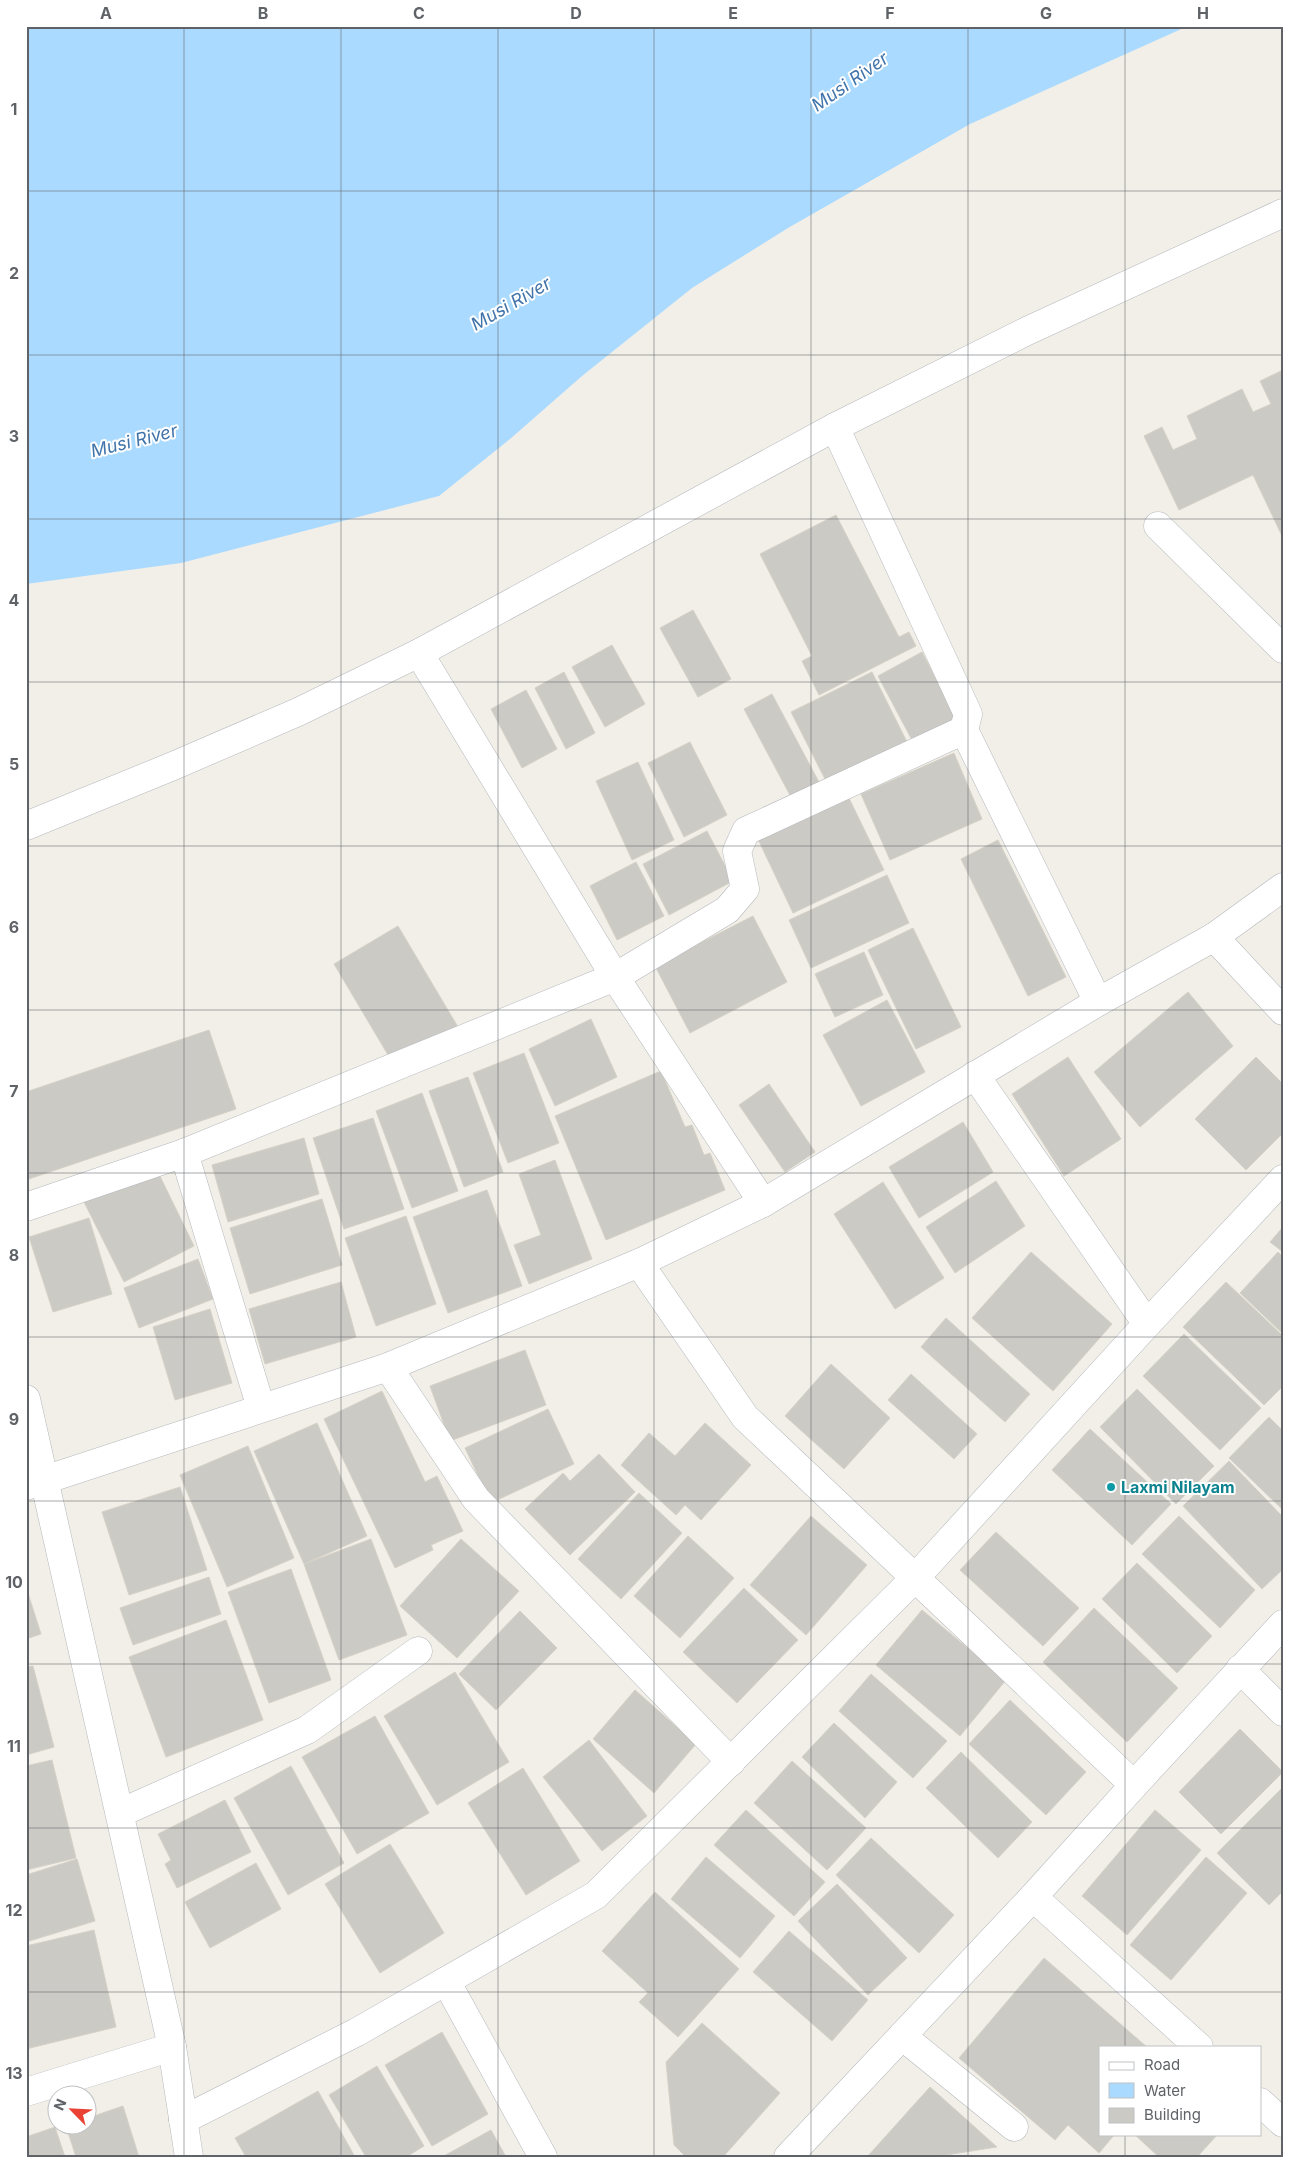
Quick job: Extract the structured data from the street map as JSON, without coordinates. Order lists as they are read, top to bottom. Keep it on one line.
{"water":["Musi River"],"places":["Laxmi Nilayam"],"legend":["Road","Water","Building"],"north":"top left","grid":{"columns":["A","B","C","D","E","F","G","H"],"rows":["1","2","3","4","5","6","7","8","9","10","11","12","13"]}}
